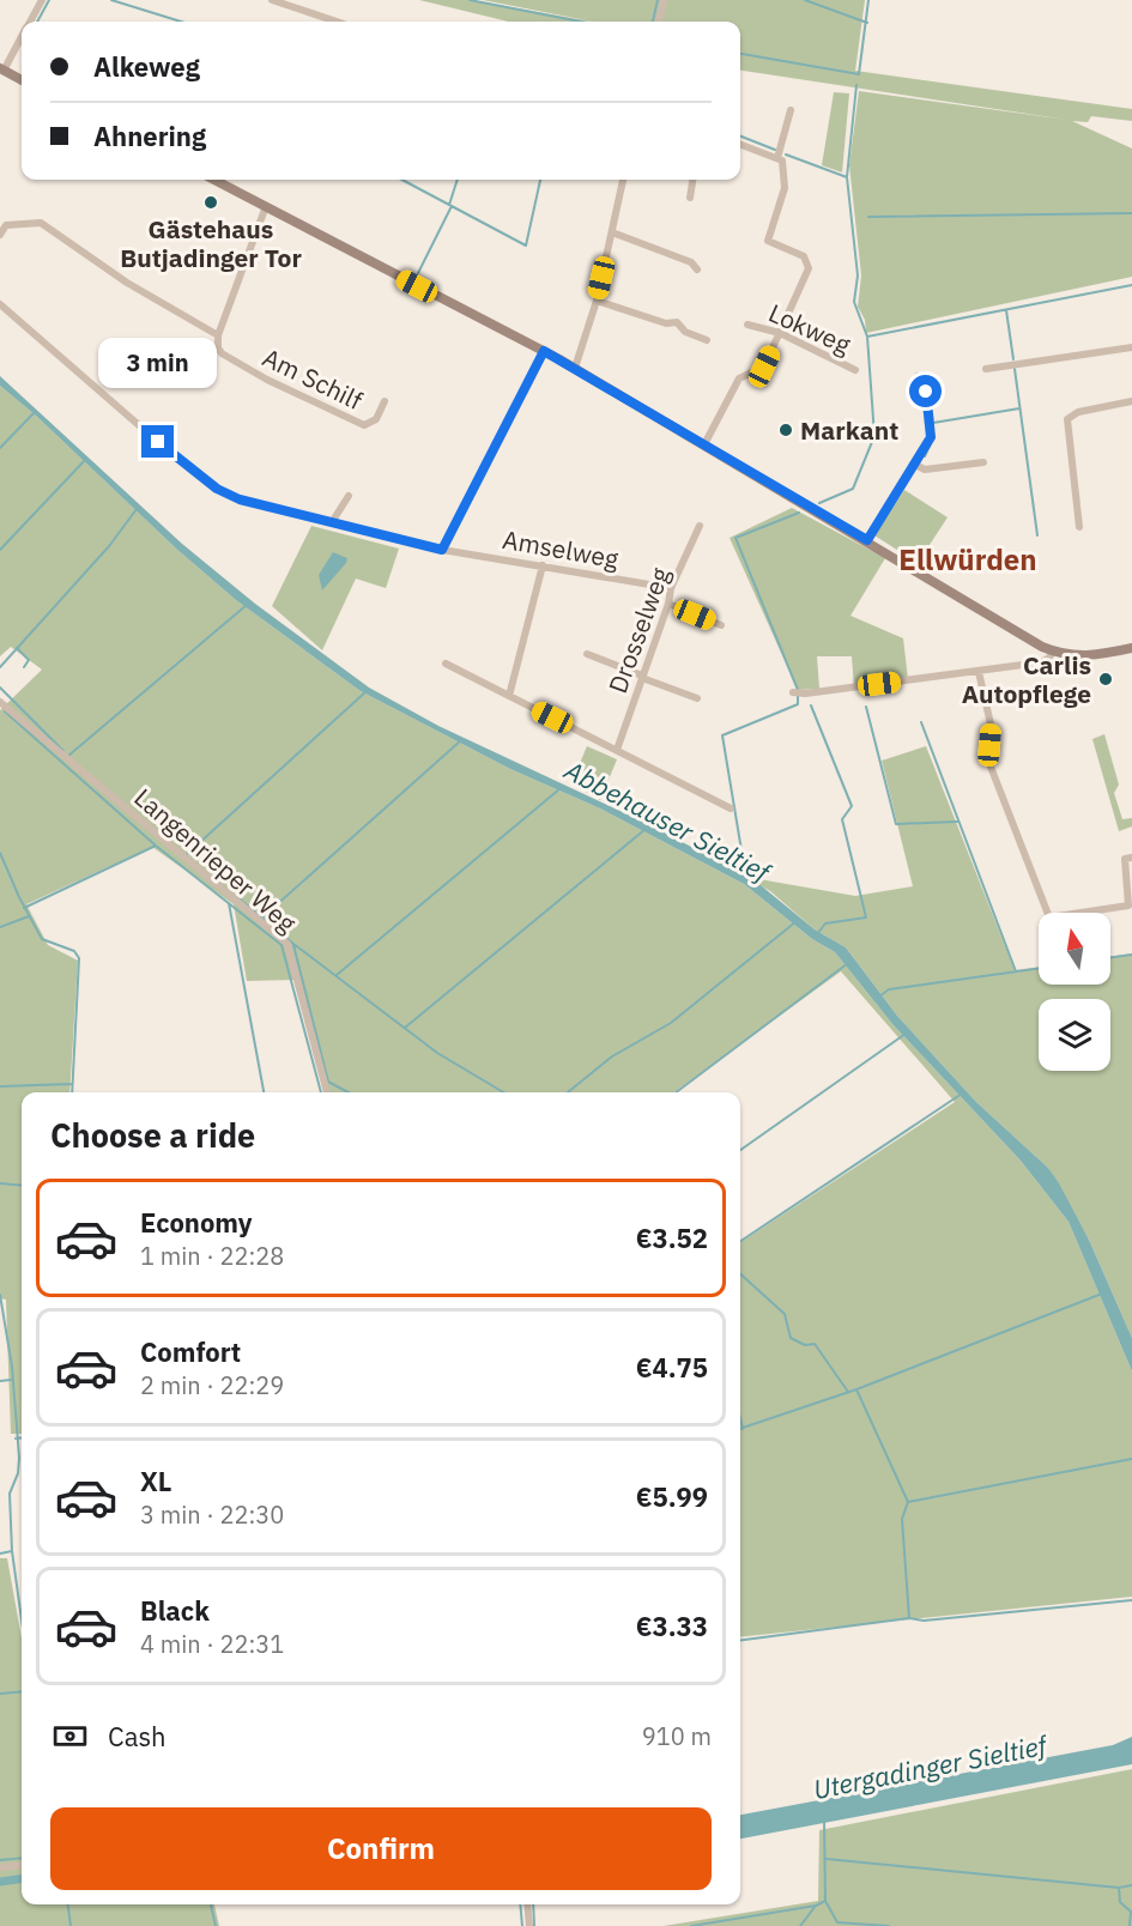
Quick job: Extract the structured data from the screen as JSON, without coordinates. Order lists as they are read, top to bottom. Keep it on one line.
{"streets":{"street":["Lokweg","Am Schilf","Amselweg","Drosselweg","Langenrieper Weg"]},"crossings":[["Amselweg","Drosselweg"]],"districts":["Ellwürden"],"water":["Abbehauser Sieltief","Utergadinger Sieltief"],"places":["Gästehaus Butjadinger Tor","Markant","Carlis Autopflege"],"north":"top","page":{"banner":["Alkeweg","Ahnering"],"bubble":"3 min","heading":"Choose a ride","list":[{"name":"Economy","note":"1 min · 22:28","value":"€3.52"},{"name":"Comfort","note":"2 min · 22:29","value":"€4.75"},{"name":"XL","note":"3 min · 22:30","value":"€5.99"},{"name":"Black","note":"4 min · 22:31","value":"€3.33"}],"pay":["Cash","910 m"],"buttons":"Confirm"}}
